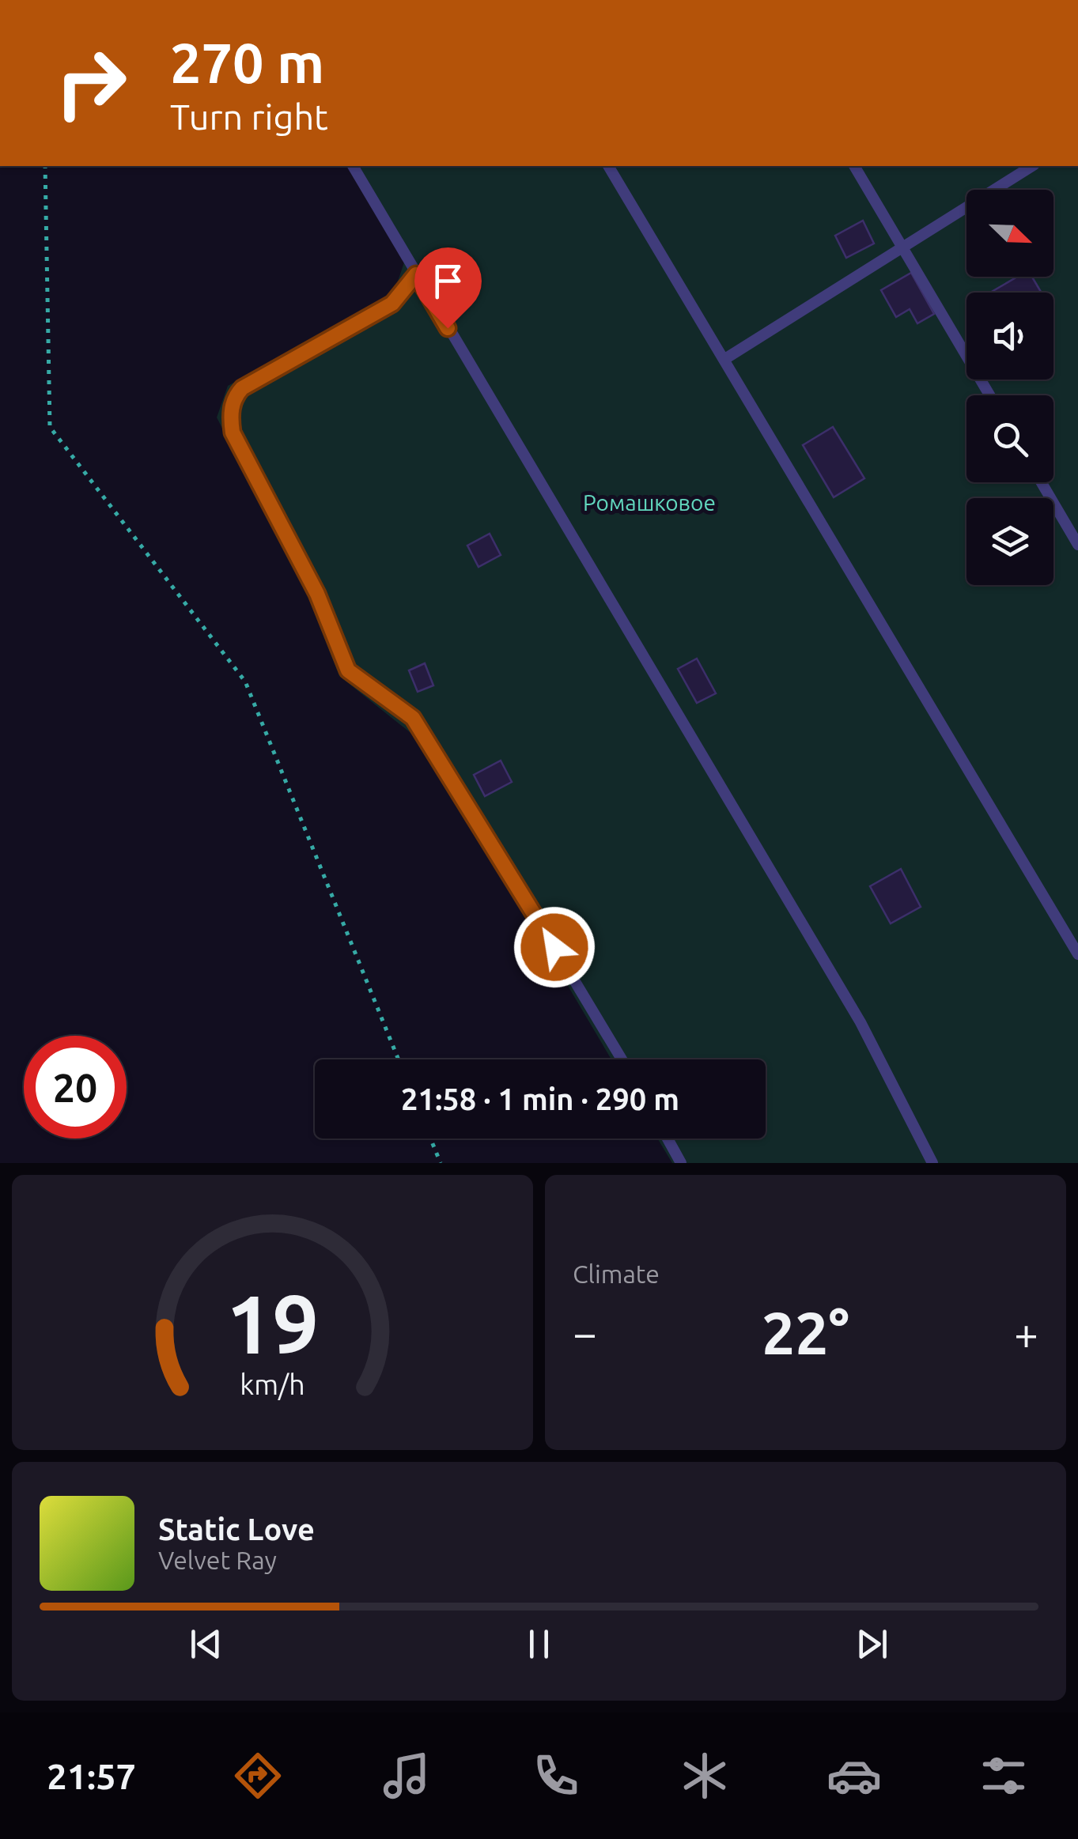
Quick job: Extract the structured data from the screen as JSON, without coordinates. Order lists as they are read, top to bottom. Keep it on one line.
{"parks":["Ромашковое"],"north":"bottom right","page":{"turn":["270 m","Turn right"],"limit":"20","trip":"21:58 · 1 min · 290 m","tile":"Climate","heat":["−","22°","+"],"song":["Static Love","Velvet Ray"],"tabs":"21:57","gauge":["19","km/h"]}}
